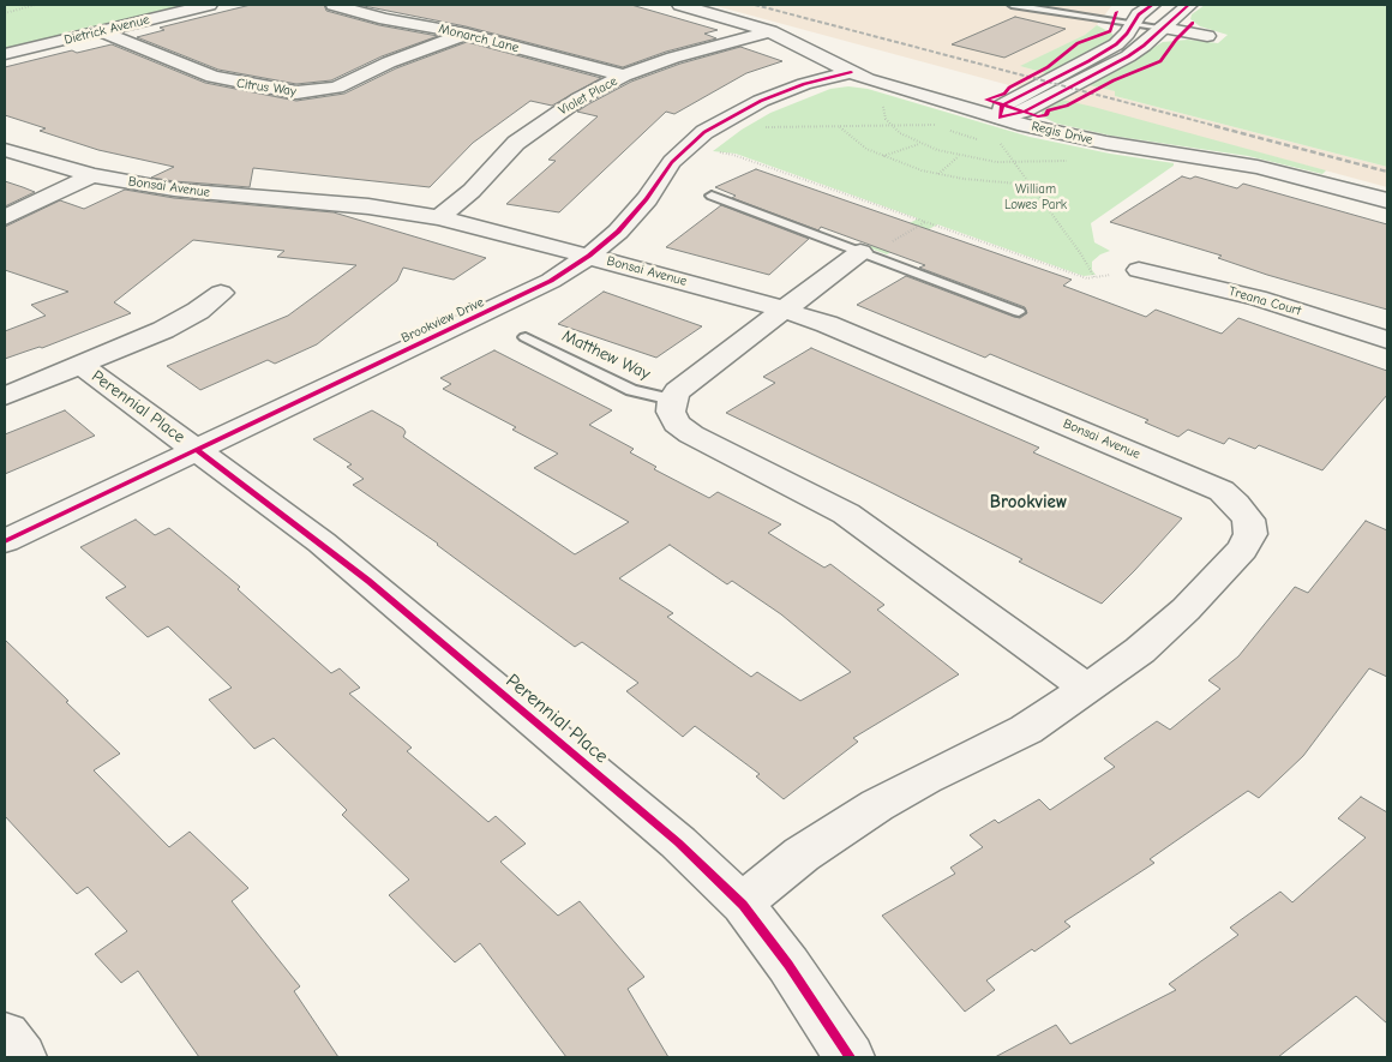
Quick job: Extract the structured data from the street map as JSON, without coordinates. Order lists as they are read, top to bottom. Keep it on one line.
{"streets":{"street":["Dietrick Avenue","Monarch Lane","Citrus Way","Violet Place","Regis Drive","Bonsai Avenue","Treana Court","Brookview Drive","Perennial Place"],"lane":["Matthew Way"]},"crossings":[["Dietrick Avenue","Citrus Way"],["Monarch Lane","Citrus Way"],["Monarch Lane","Violet Place"],["Violet Place","Regis Drive"],["Violet Place","Bonsai Avenue"],["Regis Drive","Brookview Drive"],["Bonsai Avenue","Brookview Drive"],["Brookview Drive","Perennial Place"]],"districts":["Brookview"],"parks":["William Lowes Park"]}
